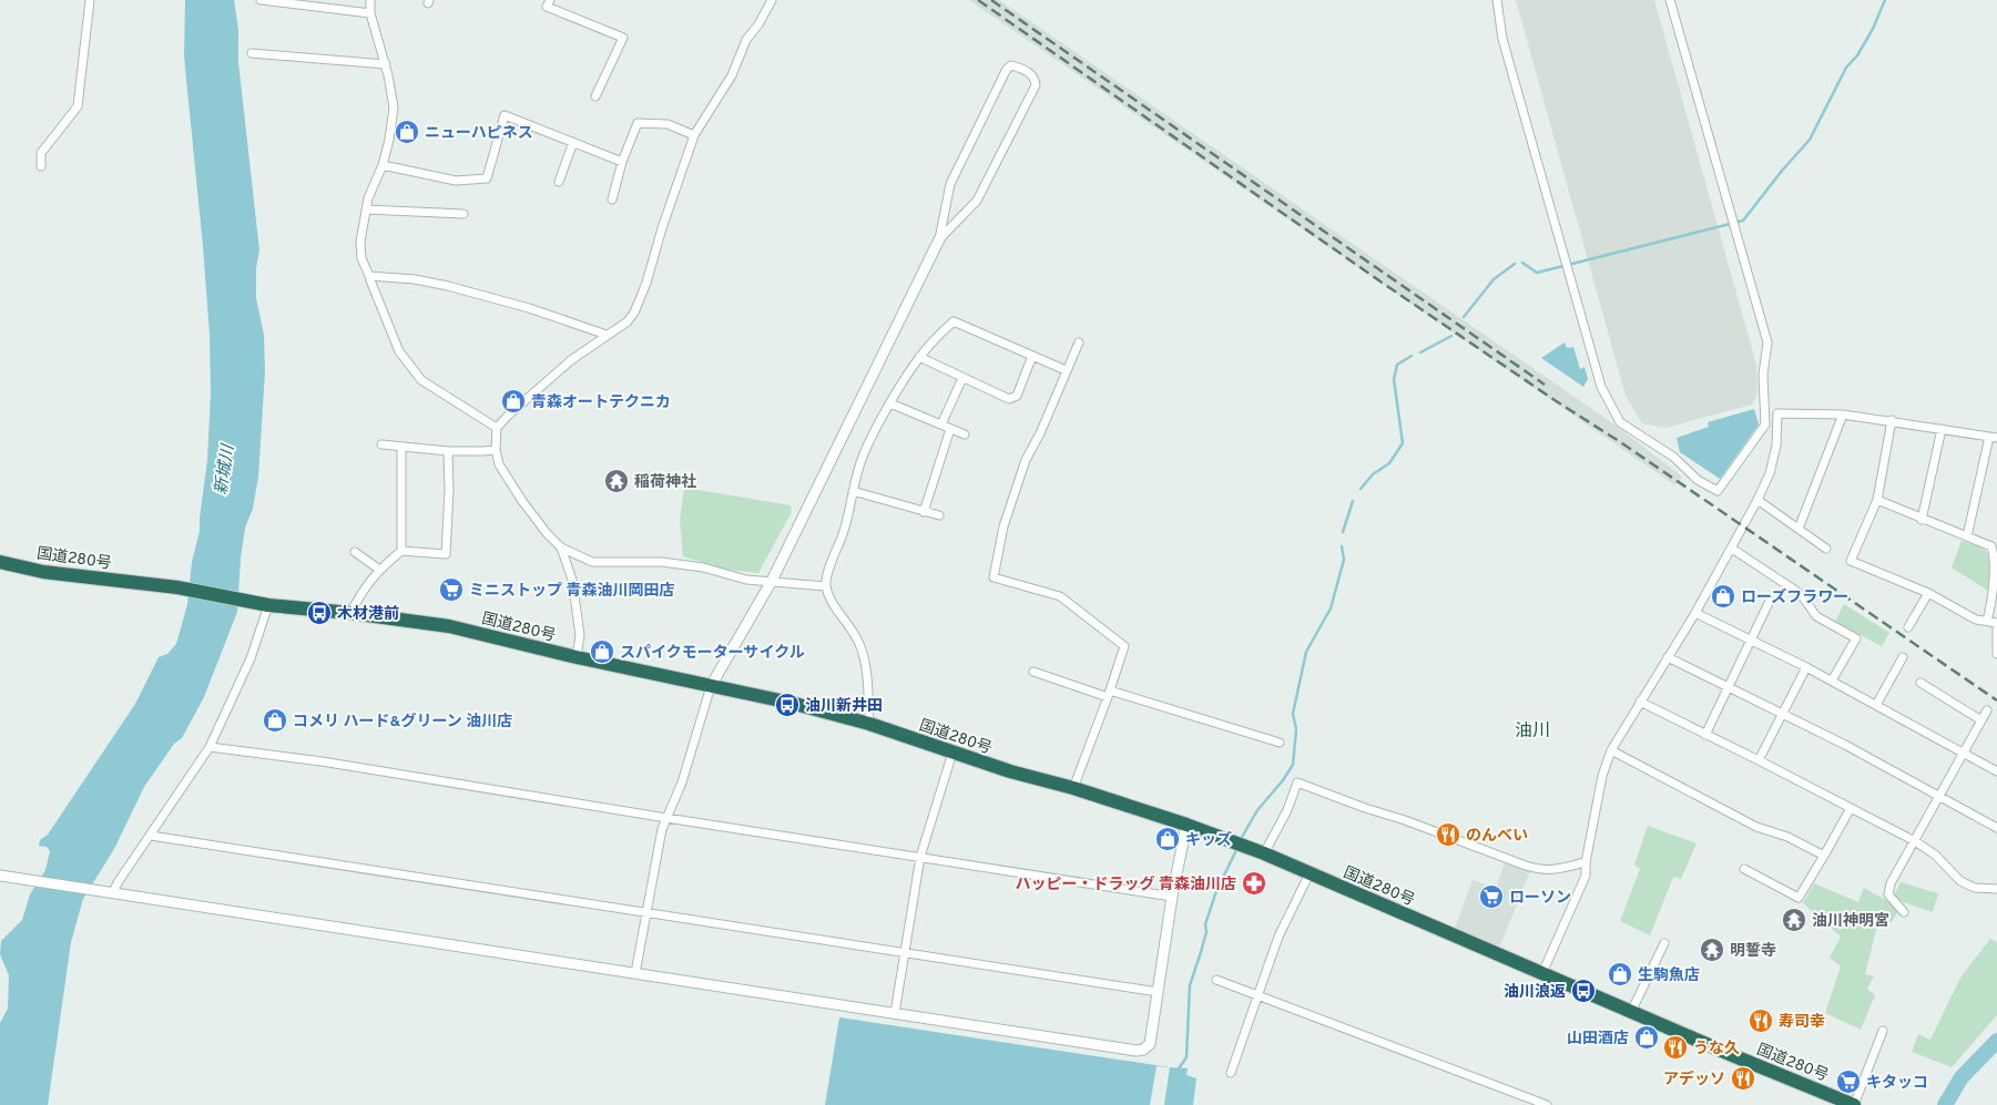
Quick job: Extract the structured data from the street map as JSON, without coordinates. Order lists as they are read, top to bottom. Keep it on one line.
{"streets":{"highway":["国道280号"]},"districts":["油川"],"water":["新城川"],"places":{"shop":["ニューハピネス","青森オートテクニカ","ローズフラワー","スパイクモーターサイクル","コメリ ハード&グリーン 油川店","キッズ","生駒魚店","山田酒店"],"temple":["稲荷神社","油川神明宮","明誓寺"],"supermarket":["ミニストップ 青森油川岡田店","ローソン","キタッコ"],"bus stop":["木材港前","油川新井田","油川浪返"],"restaurant":["のんべい","寿司幸","うな久","アデッソ"],"pharmacy":["ハッピー・ドラッグ 青森油川店"]}}
